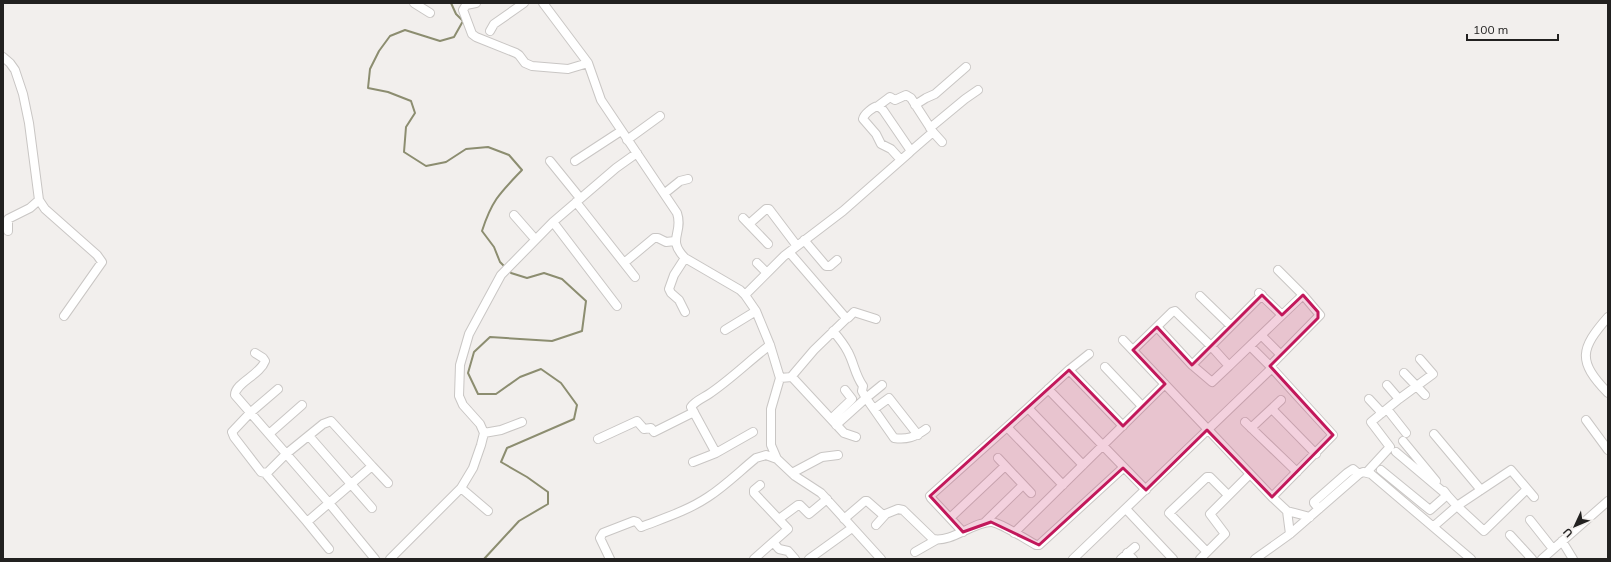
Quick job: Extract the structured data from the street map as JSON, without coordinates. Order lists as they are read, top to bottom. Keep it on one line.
{"scale_bar":"100 m","north":"bottom left"}
